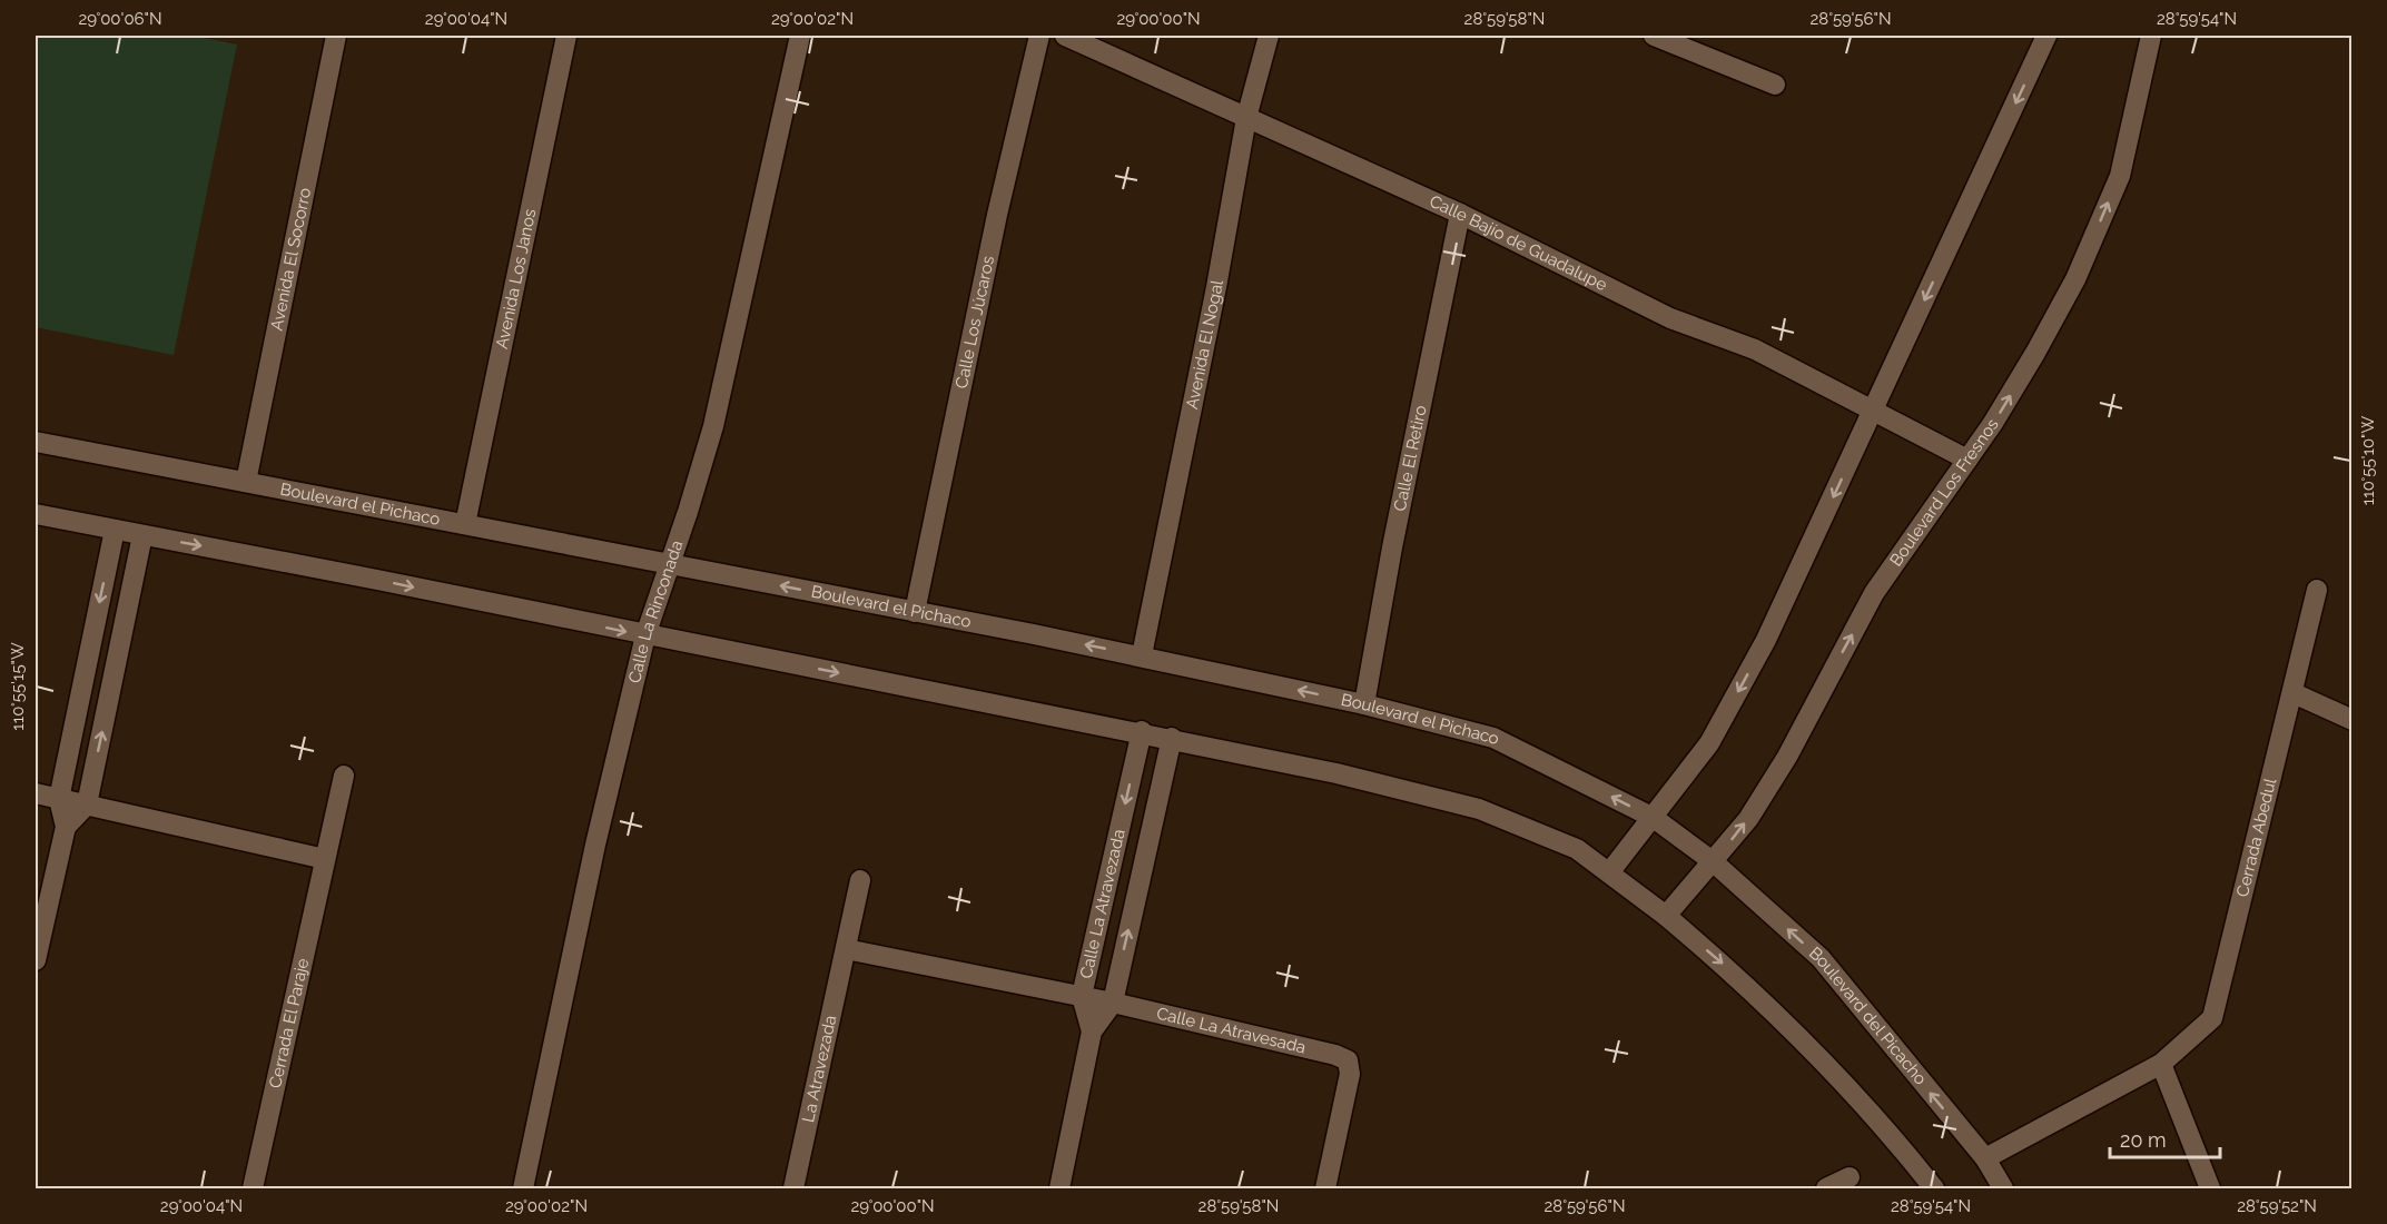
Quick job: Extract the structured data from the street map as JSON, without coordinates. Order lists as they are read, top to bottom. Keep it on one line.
{"streets":{"street":["Calle Bajío de Guadalupe","Avenida El Socorro","Avenida Los Janos","Calle Los Júcaros","Avenida El Nogal","Calle El Retiro","Boulevard Los Fresnos","Boulevard el Pichaco","Calle La Rinconada","Cerrada Abedul","Calle La Atravezada","Boulevard del Picacho","Cerrada El Paraje","Calle La Atravesada","La Atravezada"]},"crossings":[["Calle Bajío de Guadalupe","Avenida El Nogal"],["Calle Bajío de Guadalupe","Calle El Retiro"],["Calle Bajío de Guadalupe","Boulevard Los Fresnos"],["Avenida El Socorro","Boulevard el Pichaco"],["Avenida Los Janos","Boulevard el Pichaco"],["Calle Los Júcaros","Boulevard el Pichaco"],["Avenida El Nogal","Boulevard el Pichaco"],["Calle El Retiro","Boulevard el Pichaco"],["Boulevard Los Fresnos","Boulevard el Pichaco"],["Boulevard Los Fresnos","Boulevard del Picacho"],["Boulevard el Pichaco","Calle La Rinconada"],["Boulevard el Pichaco","Boulevard del Picacho"],["Cerrada Abedul","Boulevard del Picacho"],["Calle La Atravezada","Calle La Atravesada"],["Calle La Atravezada","La Atravezada"]],"scale_bar":"20 m","coordinates":["29°00'06\"N","29°00'04\"N","29°00'02\"N","29°00'00\"N","28°59'58\"N","28°59'56\"N","28°59'54\"N","110°55'10\"W","110°55'15\"W","28°59'52\"N"]}
